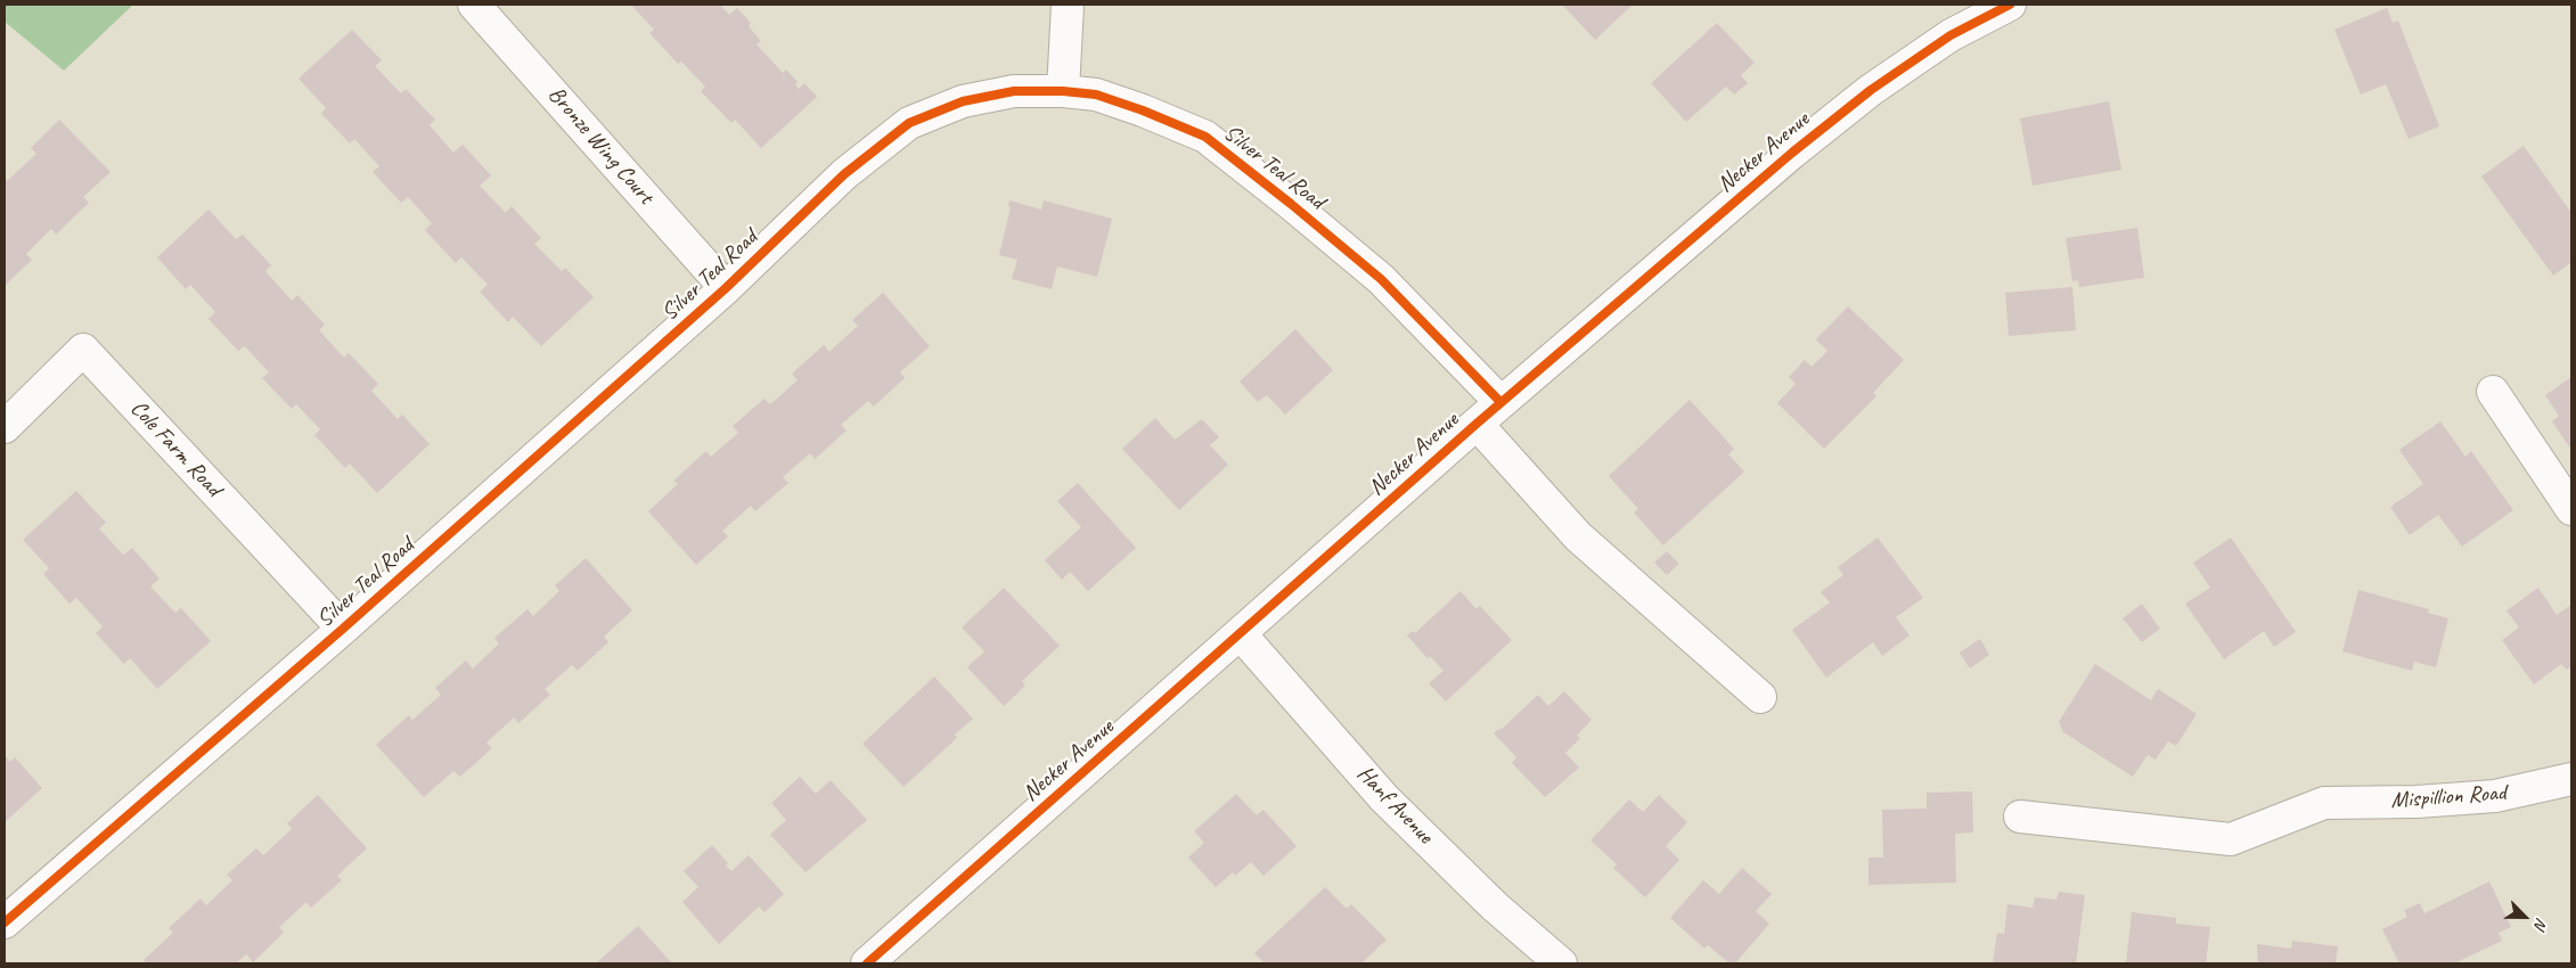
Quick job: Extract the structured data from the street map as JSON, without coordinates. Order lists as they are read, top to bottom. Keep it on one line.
{"streets":{"street":["Bronze Wing Court","Necker Avenue","Silver Teal Road","Cole Farm Road","Mispillion Road","Hanf Avenue"]},"crossings":[["Bronze Wing Court","Silver Teal Road"],["Necker Avenue","Silver Teal Road"],["Necker Avenue","Hanf Avenue"],["Silver Teal Road","Cole Farm Road"]],"north":"bottom right"}
